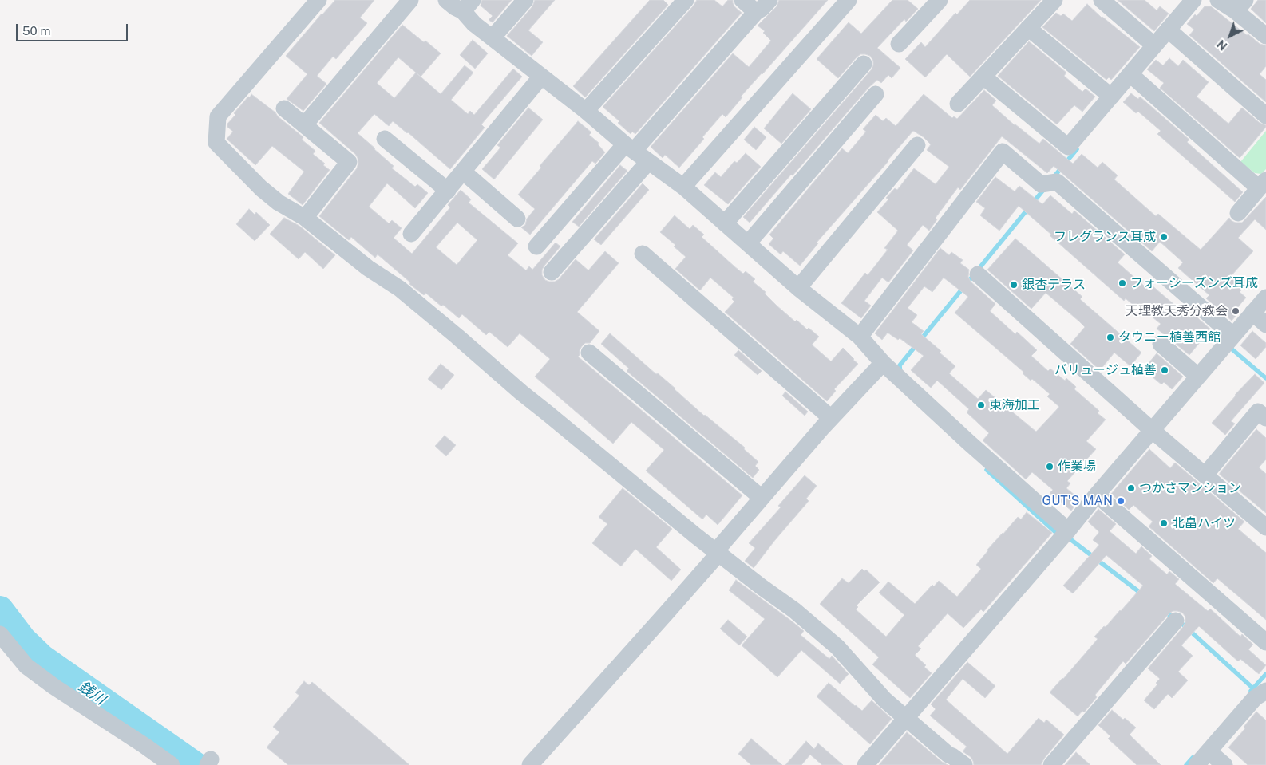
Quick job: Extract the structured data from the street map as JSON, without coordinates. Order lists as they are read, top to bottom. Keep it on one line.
{"water":["銭川"],"places":["フレグランス耳成","フォーシーズンズ耳成","銀杏テラス","天理教天秀分教会","タウニー植善西館","バリュージュ植善","東海加工","作業場","つかさマンション","GUT'S MAN","北畠ハイツ"],"scale_bar":"50 m","north":"bottom left"}
